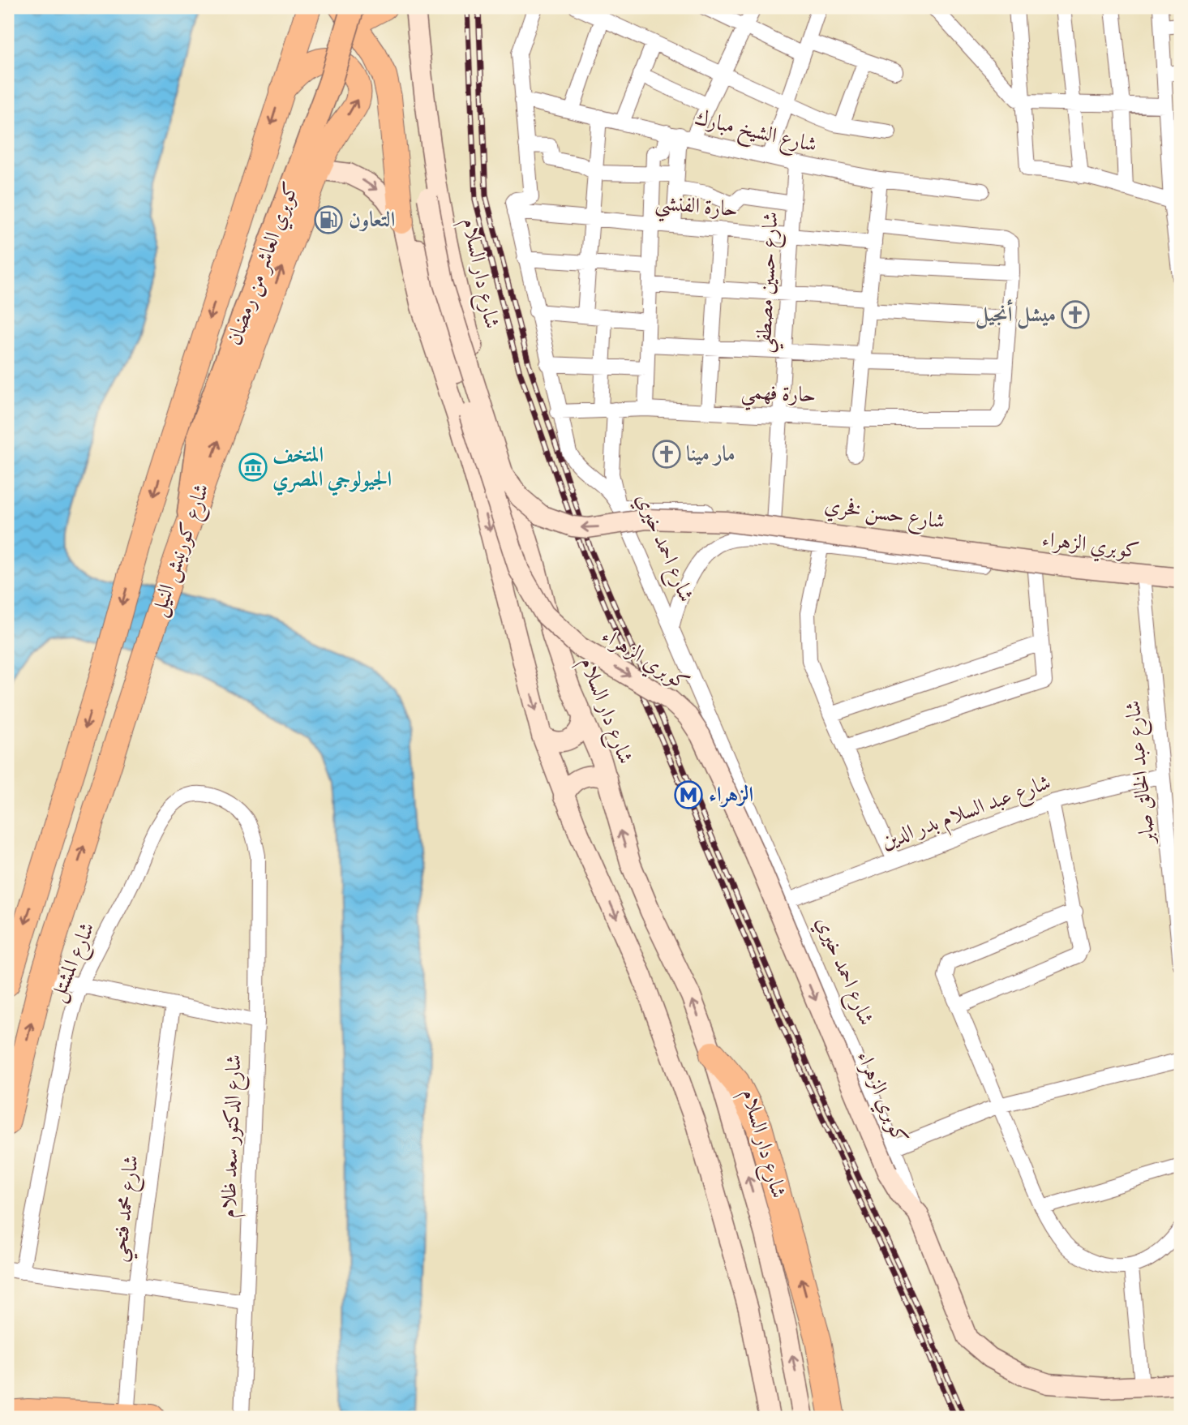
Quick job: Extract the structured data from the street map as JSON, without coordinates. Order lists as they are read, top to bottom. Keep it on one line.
{"streets":{"highway":["شارع كورنيش النيل"],"main road":["كوبري العاشر من رمضان","شارع دار السلام","كوبري الزهراء","شارع احمد خيري"],"street":["شارع الشيخ مبارك","حارة الفنشي","شارع حسين مصطفي","حارة فهمي","شارع حسن فخري","شارع عبد الخالق صابر","شارع عبد السلام بدر الدين","شارع المشتل","شارع الدكتور سعد ظلام","شارع محمد فتحي"]},"crossings":[["شارع الشيخ مبارك","شارع حسين مصطفي"],["حارة الفنشي","شارع حسين مصطفي"],["كوبري العاشر من رمضان","شارع كورنيش النيل"],["شارع دار السلام","كوبري الزهراء"],["شارع حسين مصطفي","حارة فهمي"],["شارع حسين مصطفي","شارع حسن فخري"],["حارة فهمي","شارع احمد خيري"],["شارع حسن فخري","كوبري الزهراء"],["شارع حسن فخري","شارع احمد خيري"],["شارع حسن فخري","شارع عبد الخالق صابر"],["كوبري الزهراء","شارع احمد خيري"],["كوبري الزهراء","شارع عبد الخالق صابر"],["شارع احمد خيري","شارع عبد السلام بدر الدين"],["شارع عبد الخالق صابر","شارع عبد السلام بدر الدين"],["شارع المشتل","شارع الدكتور سعد ظلام"]],"places":{"fuel station":["التعاون"],"church":["ميشل أنجيل","مار مينا"],"museum":["المتخف الجيولوجي المصري"],"metro station":["الزهراء"]}}
